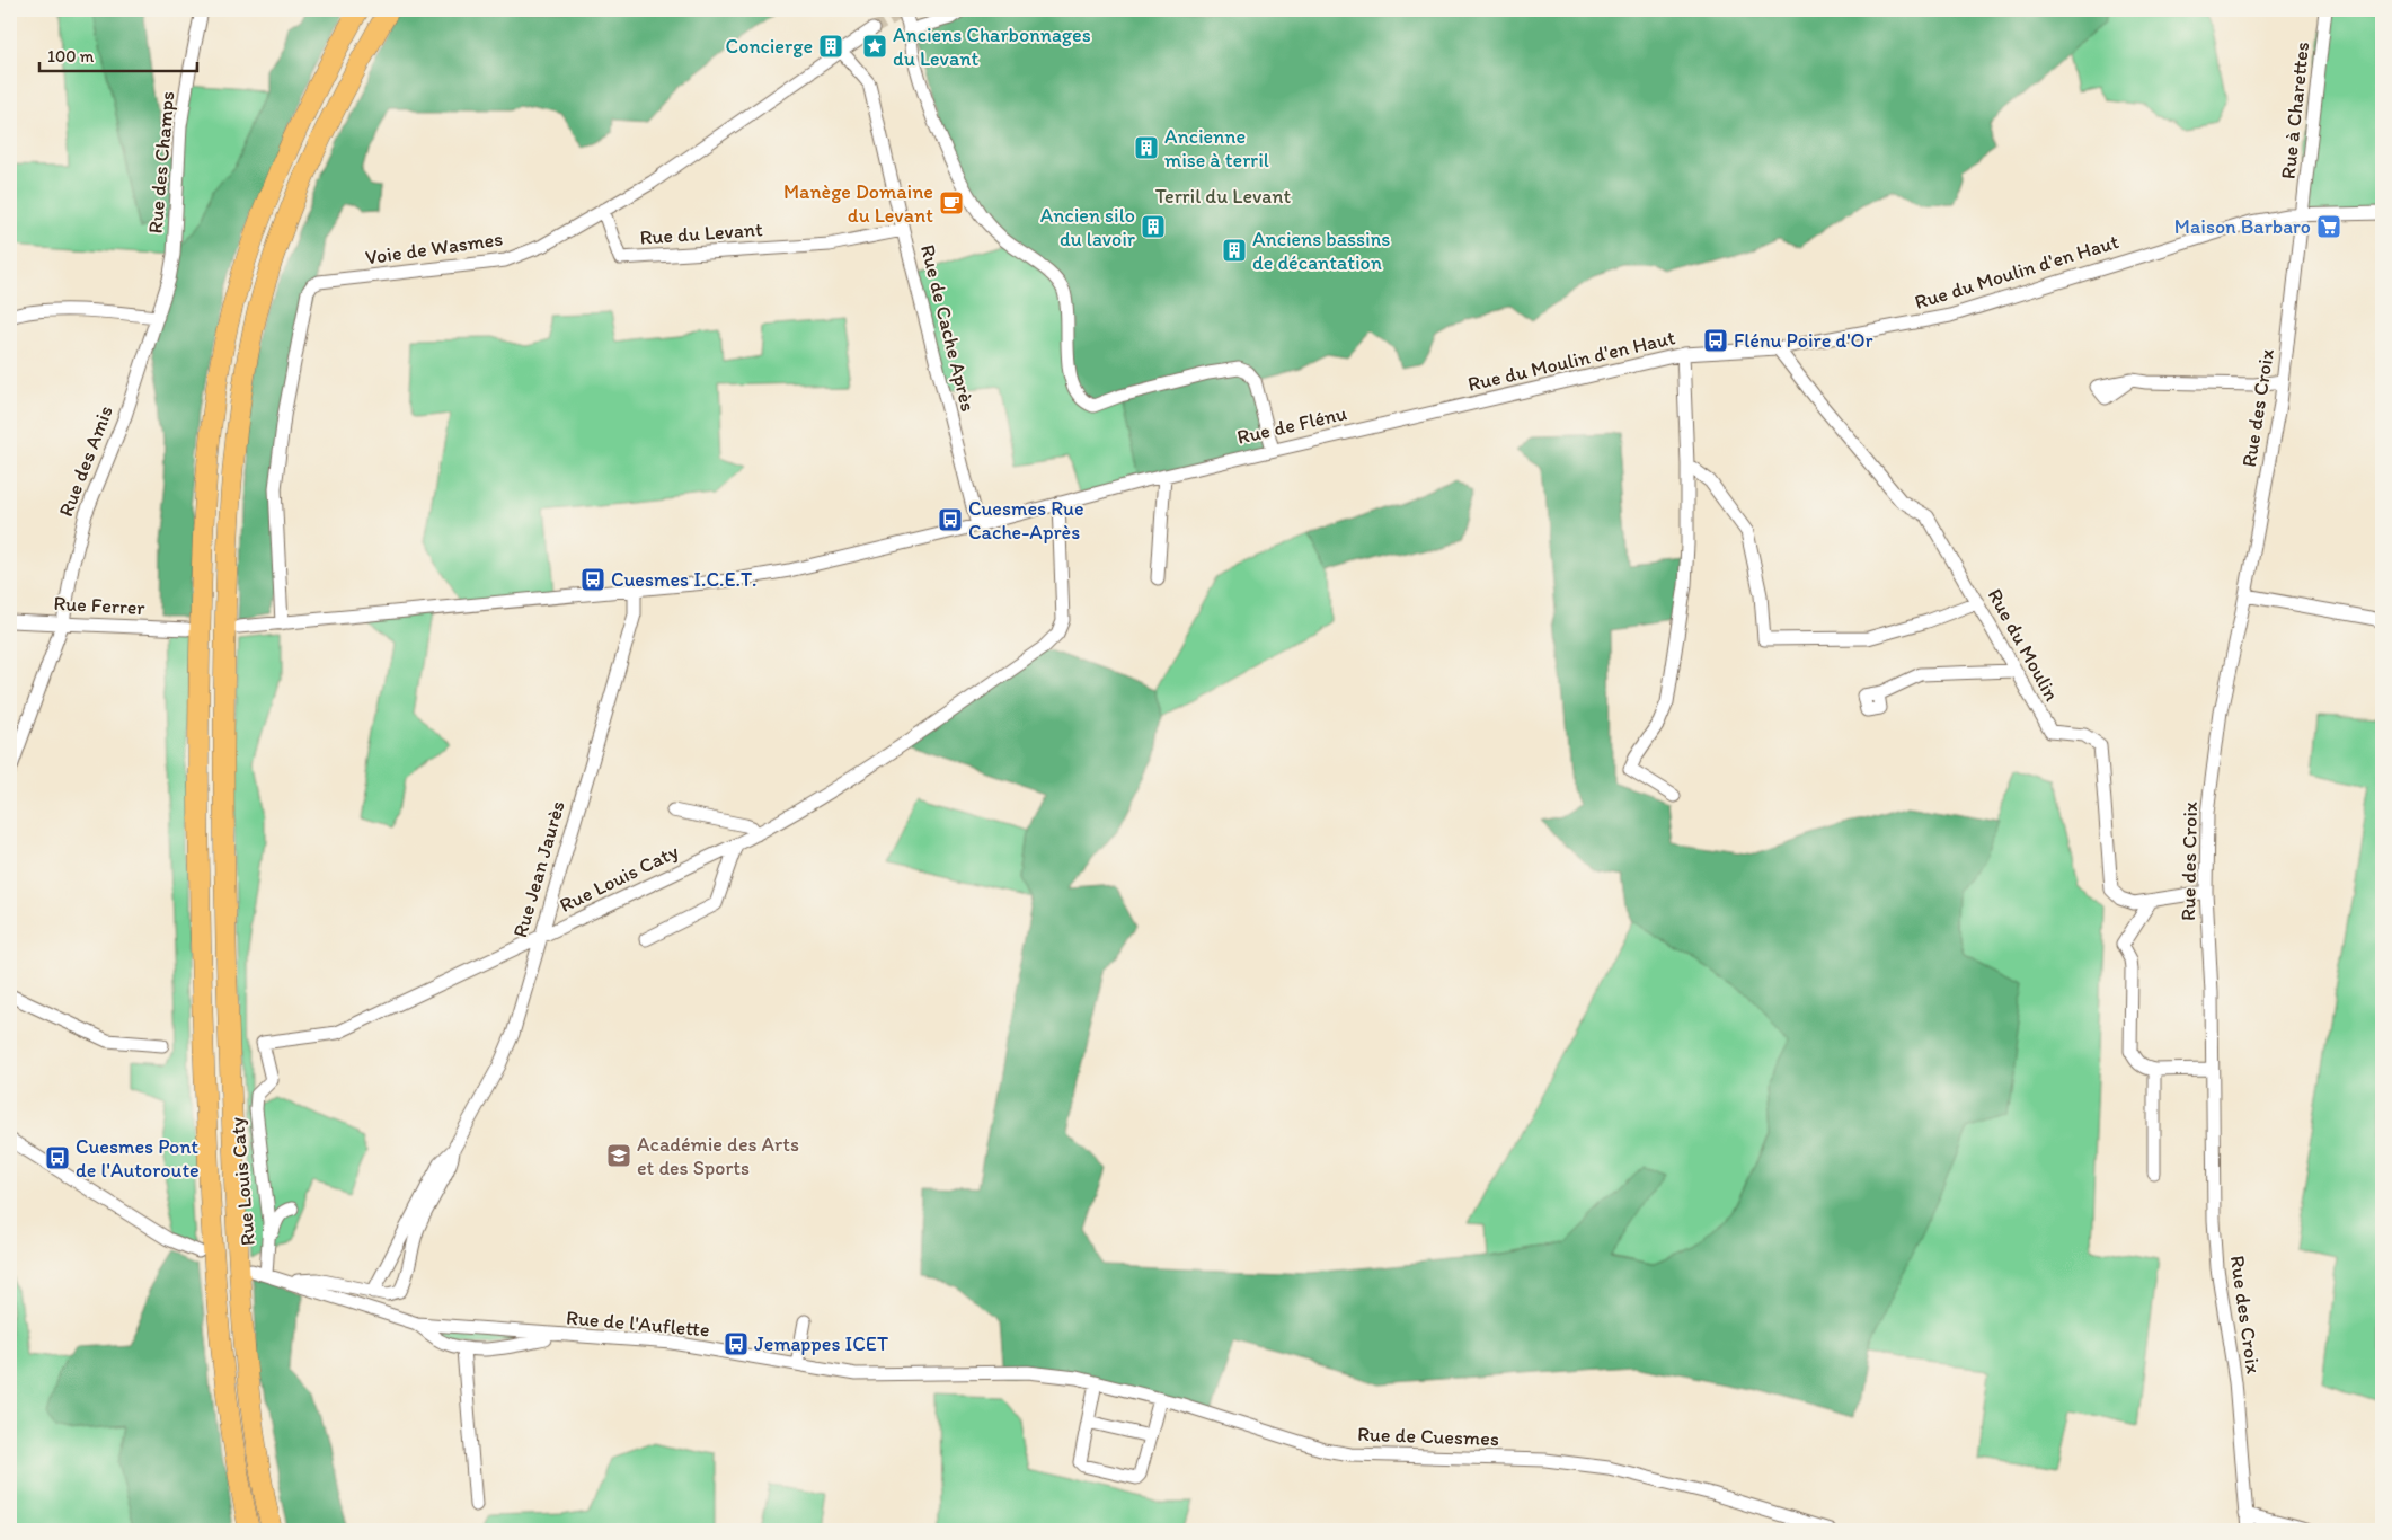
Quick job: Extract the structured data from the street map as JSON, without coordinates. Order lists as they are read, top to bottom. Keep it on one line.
{"streets":{"street":["Rue à Charettes","Rue des Champs","Rue du Levant","Voie de Wasmes","Rue du Moulin d'en Haut","Rue de Cache Après","Rue des Croix","Rue de Flénu","Rue des Amis","Rue Ferrer","Rue du Moulin","Rue Jean Jaurès","Rue Louis Caty","Rue de l'Auflette","Rue de Cuesmes"]},"crossings":[["Rue à Charettes","Rue du Moulin d'en Haut"],["Rue à Charettes","Rue des Croix"],["Rue des Champs","Rue des Amis"],["Rue du Levant","Voie de Wasmes"],["Rue du Levant","Rue de Cache Après"],["Voie de Wasmes","Rue de Cache Après"],["Voie de Wasmes","Rue de Flénu"],["Rue du Moulin d'en Haut","Rue des Croix"],["Rue du Moulin d'en Haut","Rue de Flénu"],["Rue du Moulin d'en Haut","Rue du Moulin"],["Rue de Cache Après","Rue de Flénu"],["Rue des Croix","Rue du Moulin"],["Rue de Flénu","Rue Jean Jaurès"],["Rue de Flénu","Rue Louis Caty"],["Rue des Amis","Rue Ferrer"],["Rue Jean Jaurès","Rue Louis Caty"],["Rue Jean Jaurès","Rue de l'Auflette"],["Rue Louis Caty","Rue de l'Auflette"],["Rue de l'Auflette","Rue de Cuesmes"]],"parks":["Terril du Levant"],"places":{"building":["Concierge","Ancienne mise à terril","Ancien silo du lavoir","Anciens bassins de décantation"],"place":["Anciens Charbonnages du Levant"],"cafe":["Manège Domaine du Levant"],"supermarket":["Maison Barbaro"],"bus stop":["Flénu Poire d'Or","Cuesmes Rue Cache-Après","Cuesmes I.C.E.T.","Cuesmes Pont de l'Autoroute","Jemappes ICET"],"school or university":["Académie des Arts et des Sports"]},"scale_bar":"100 m"}
